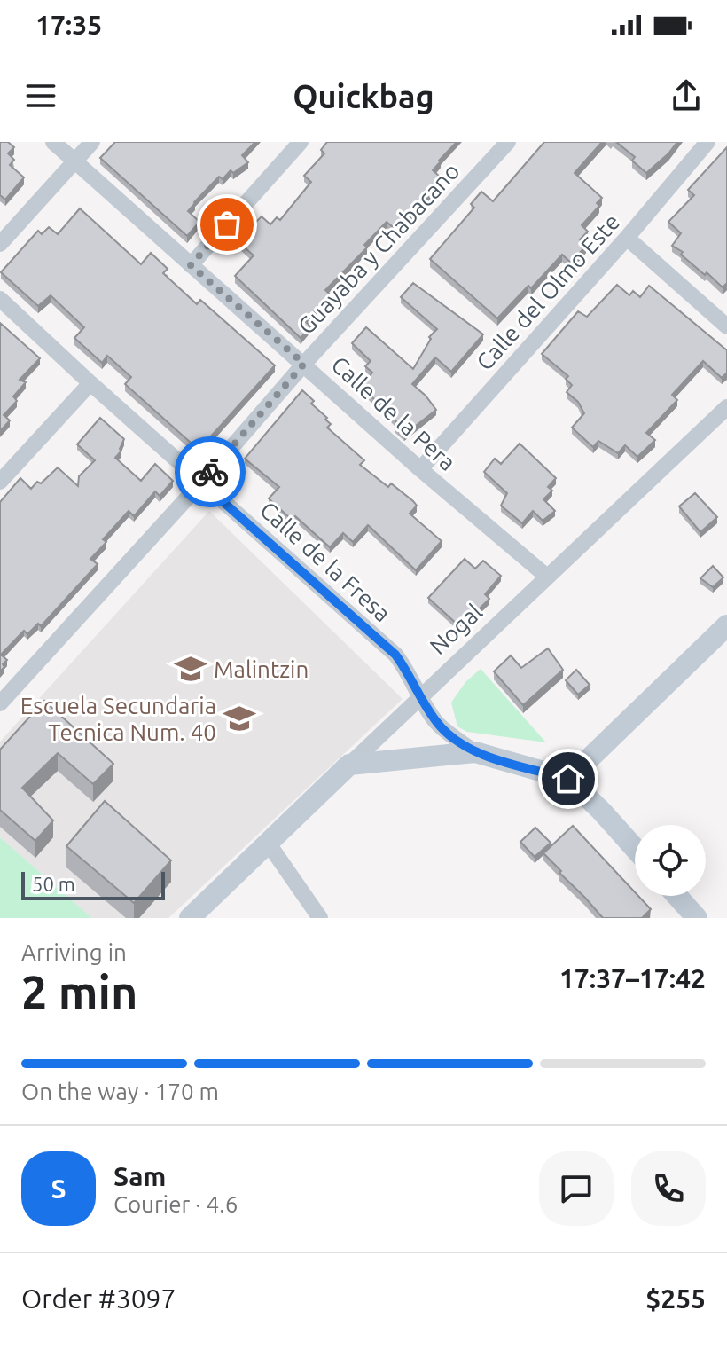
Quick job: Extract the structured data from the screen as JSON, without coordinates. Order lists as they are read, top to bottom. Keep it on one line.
{"streets":{"street":["Guayaba y Chabacano","Calle del Olmo Este","Calle de la Pera","Calle de la Fresa","Nogal"]},"crossings":[["Guayaba y Chabacano","Calle de la Pera"],["Guayaba y Chabacano","Calle de la Fresa"],["Calle del Olmo Este","Calle de la Pera"],["Calle de la Pera","Nogal"],["Calle de la Fresa","Nogal"]],"places":{"school or university":["Malintzin","Escuela Secundaria Tecnica Num. 40"]},"scale_bar":"50 m","page":{"status":"17:35","header":"Quickbag","scale":"50 m","heading":["2 min","Arriving in","17:37–17:42"],"panel":["Sam","Courier · 4.6","Order #3097","$255"],"bar":"On the way · 170 m","round":"S"}}
